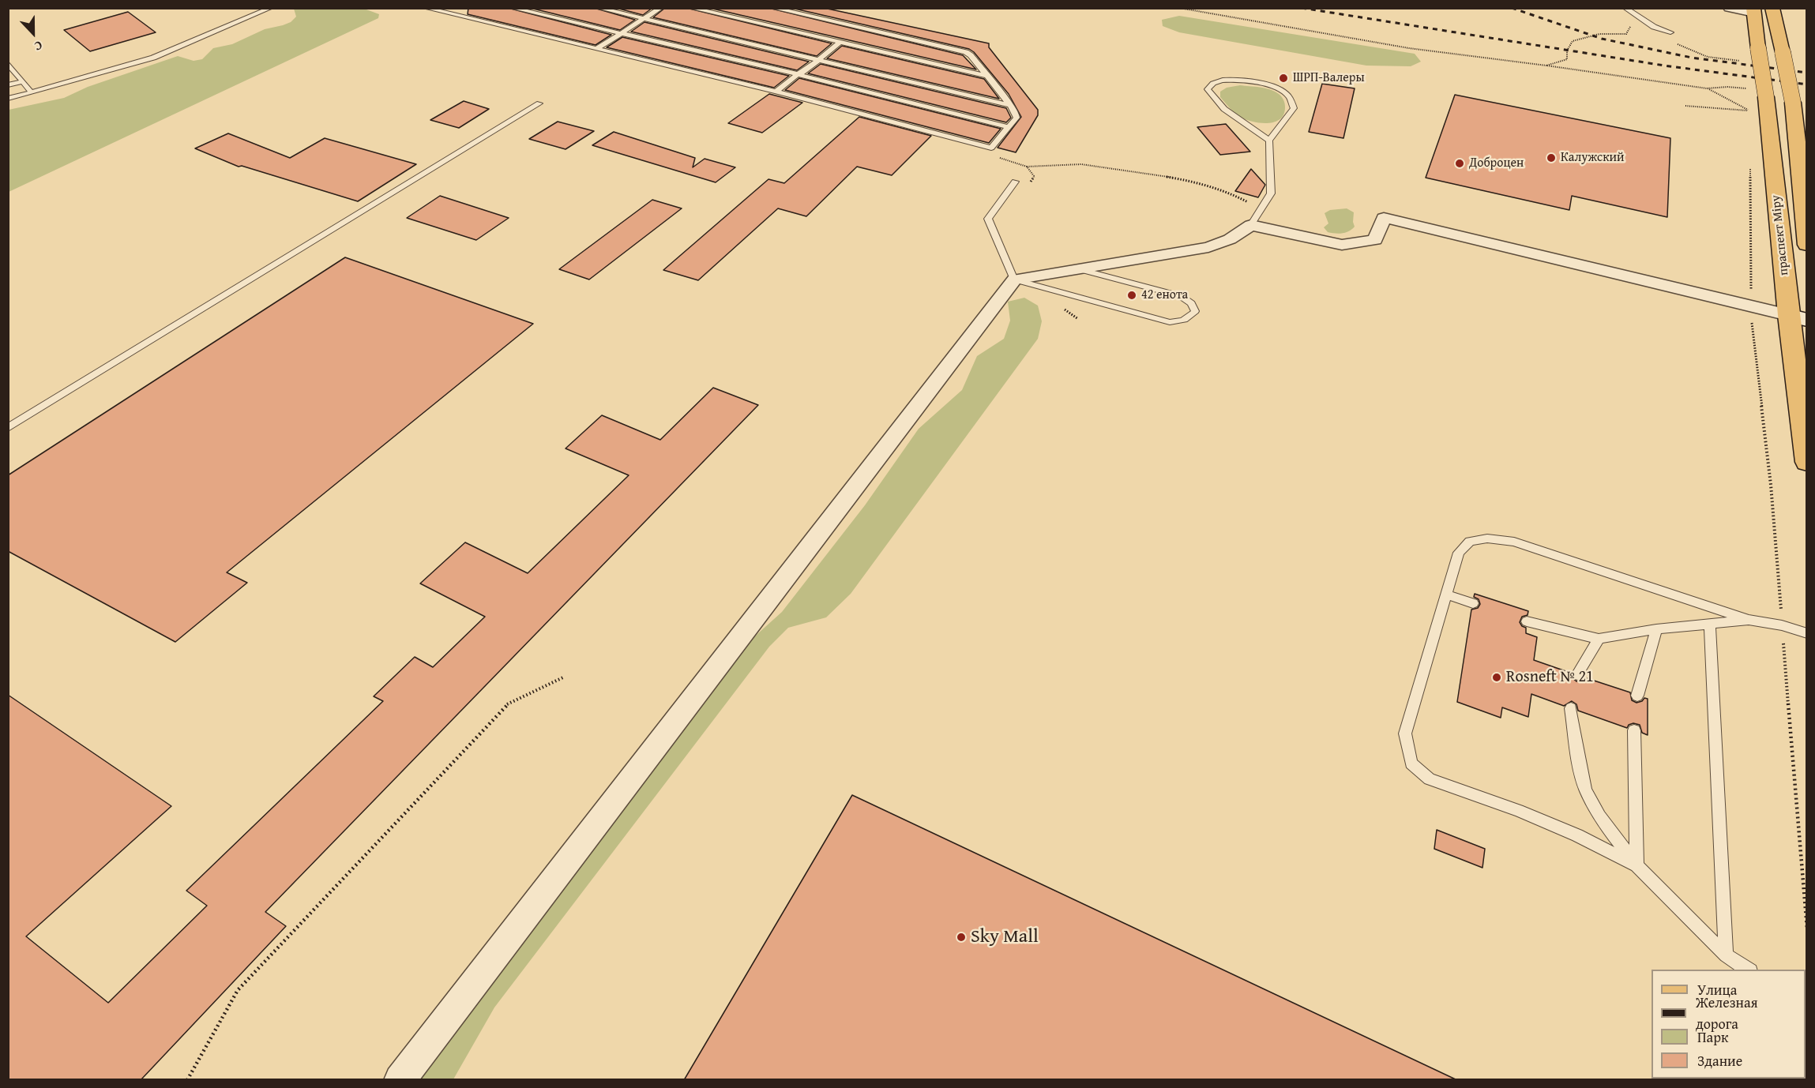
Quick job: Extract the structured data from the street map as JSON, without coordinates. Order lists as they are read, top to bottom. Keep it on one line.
{"streets":{"main road":["праспект Міру"]},"places":["ШРП-Валеры","Калужский","Доброцен","42 енота","Rosneft № 21","Sky Mall"],"legend":["Улица","Железная дорога","Парк","Здание"],"north":"bottom"}
